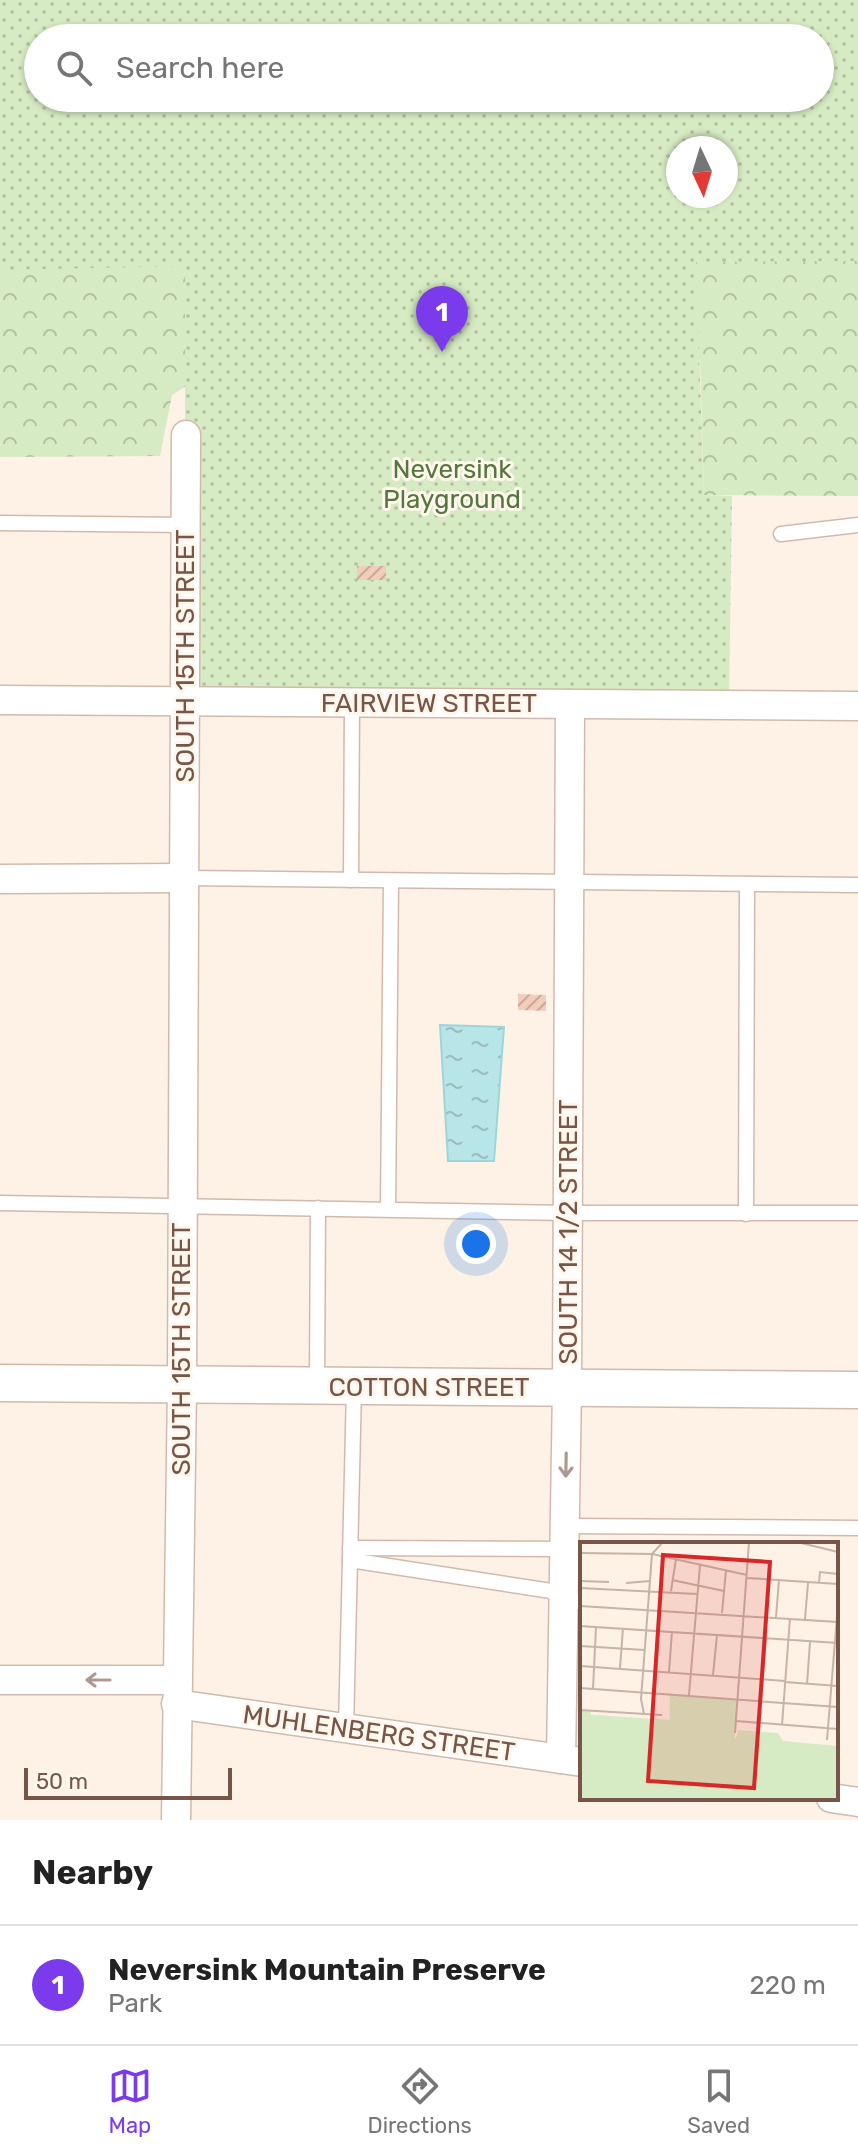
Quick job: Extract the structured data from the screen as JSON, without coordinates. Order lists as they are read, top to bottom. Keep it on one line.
{"streets":{"street":["SOUTH 15TH STREET","FAIRVIEW STREET","SOUTH 14 1/2 STREET","COTTON STREET","MUHLENBERG STREET"]},"crossings":[["SOUTH 15TH STREET","FAIRVIEW STREET"],["SOUTH 15TH STREET","COTTON STREET"],["SOUTH 15TH STREET","MUHLENBERG STREET"],["FAIRVIEW STREET","SOUTH 14 1/2 STREET"],["SOUTH 14 1/2 STREET","COTTON STREET"],["SOUTH 14 1/2 STREET","MUHLENBERG STREET"]],"parks":["Neversink Playground"],"scale_bar":"50 m","north":"bottom","page":{"search":"Search here","pins":"1","scale":"50 m","heading":"Nearby","list":[{"mark":"1","name":"Neversink Mountain Preserve","note":"Park","value":"220 m"}],"nav":["Map","Directions","Saved"]}}
